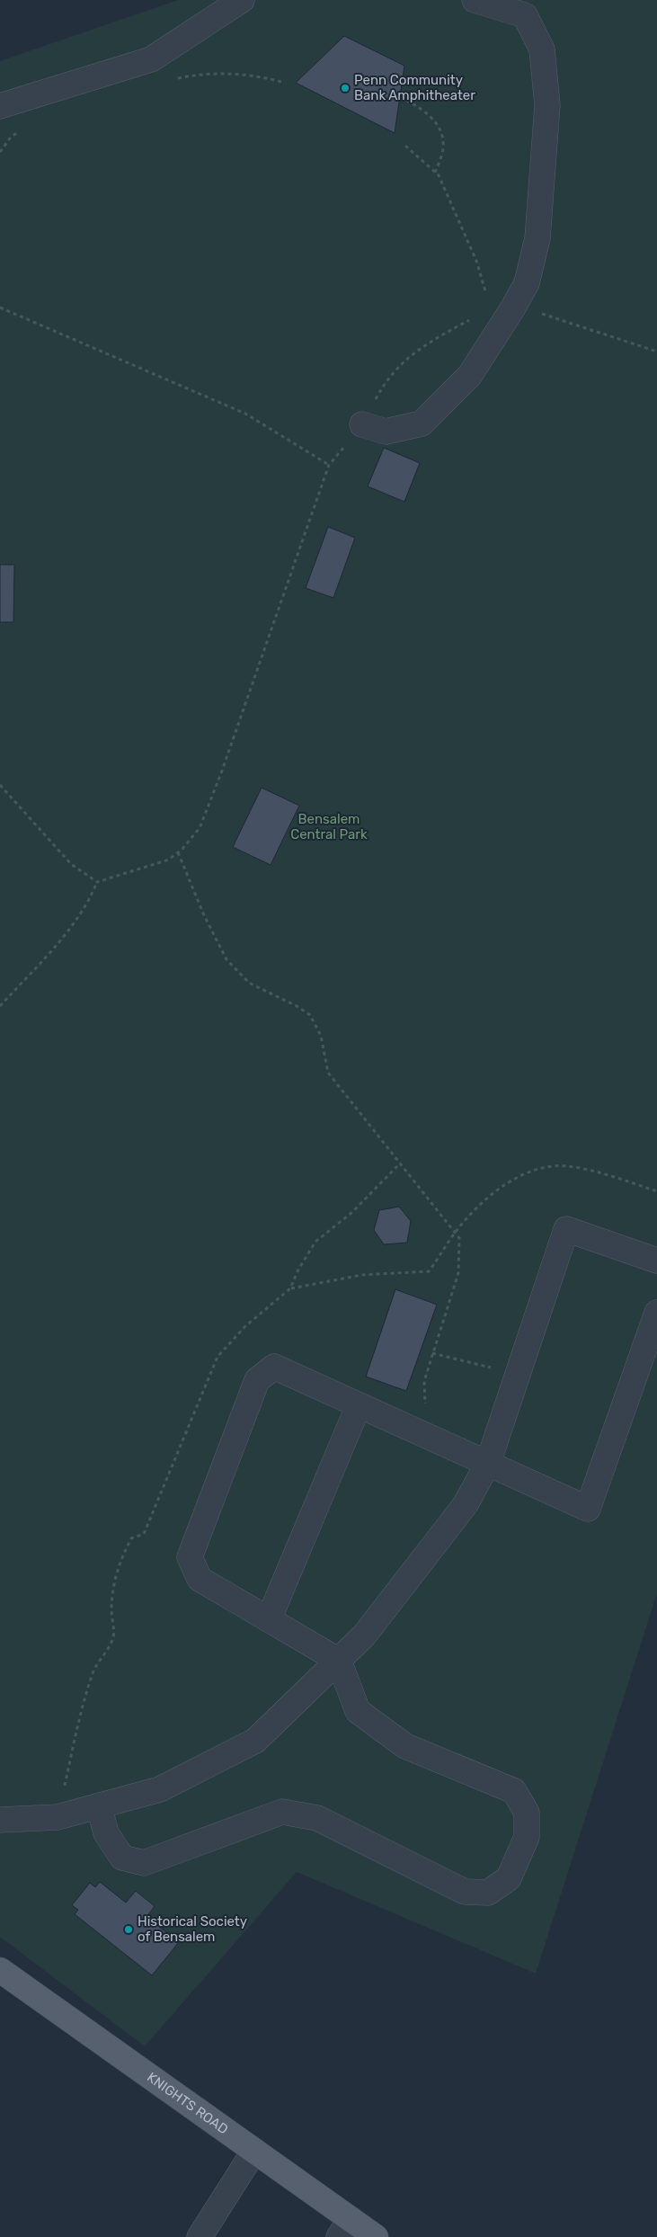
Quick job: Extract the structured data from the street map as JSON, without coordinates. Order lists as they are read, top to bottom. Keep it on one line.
{"streets":{"main road":["KNIGHTS ROAD"]},"parks":["Bensalem Central Park"],"places":["Penn Community Bank Amphitheater","Historical Society of Bensalem"]}
